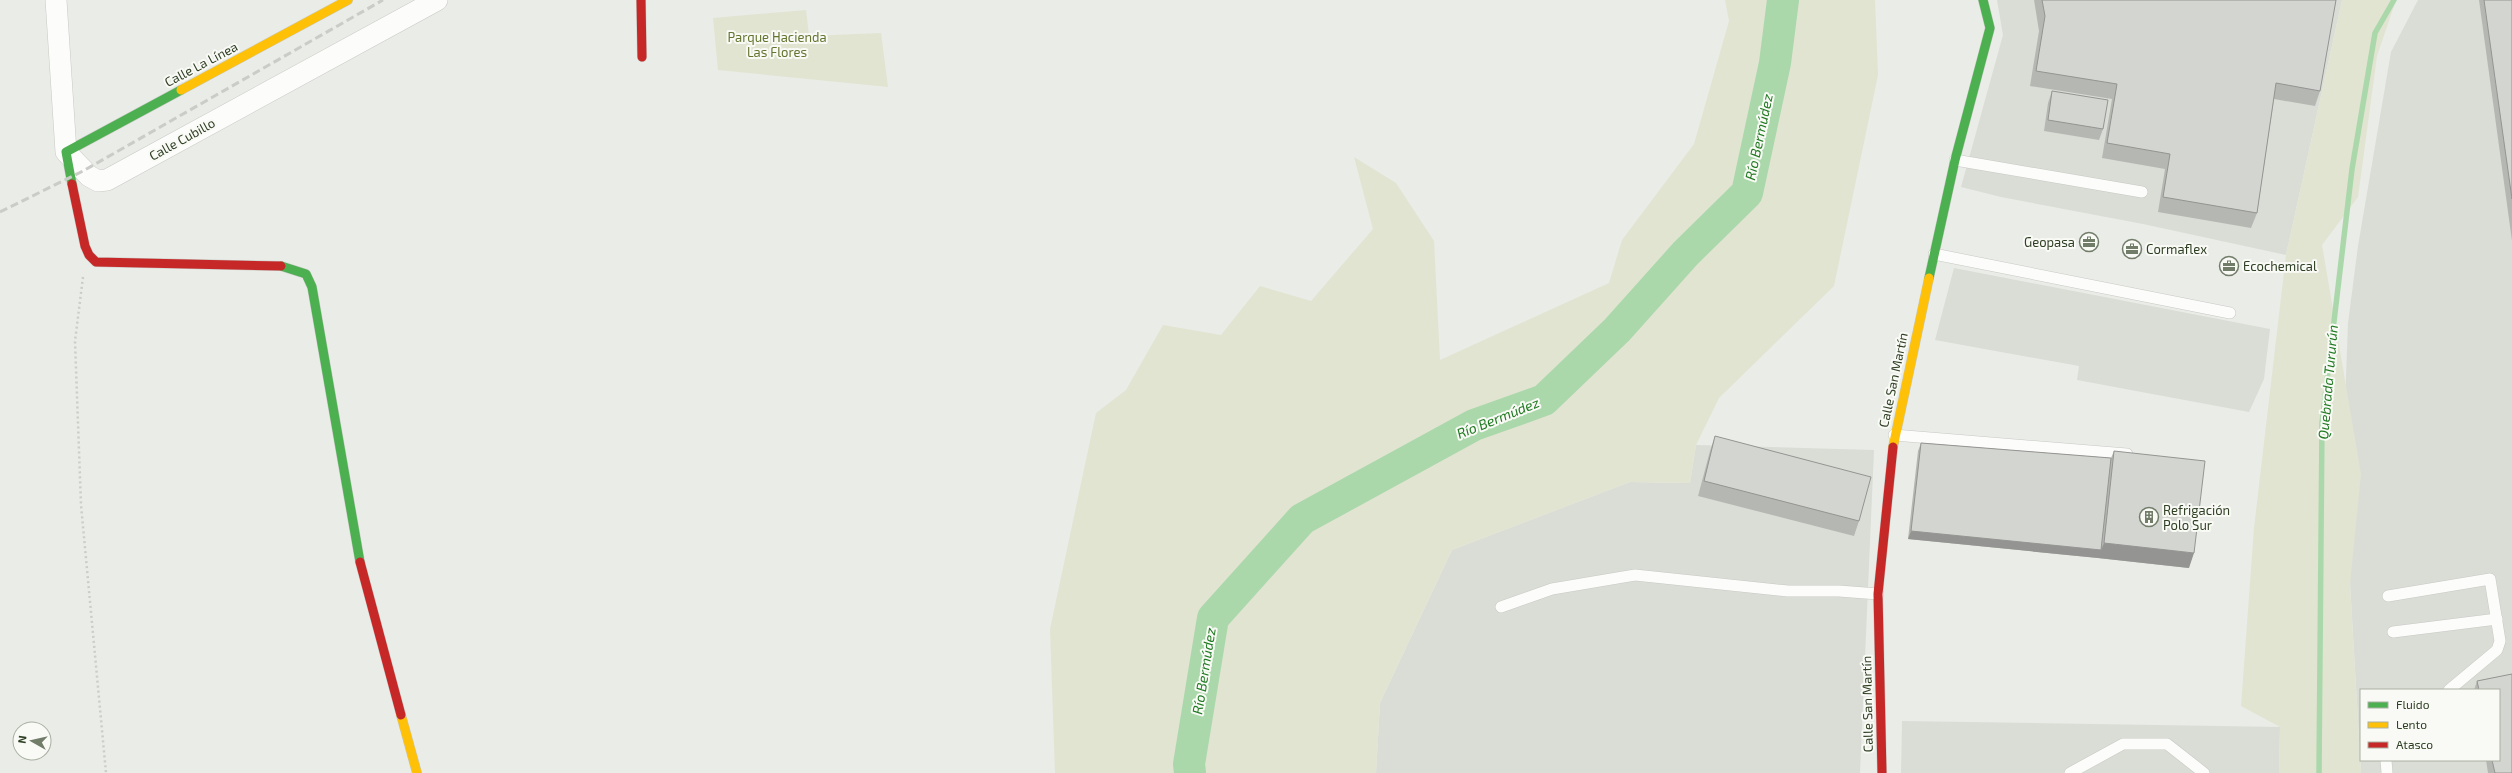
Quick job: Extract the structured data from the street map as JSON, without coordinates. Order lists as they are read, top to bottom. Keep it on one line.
{"streets":{"street":["Calle La Línea","Calle Cubillo","Calle San Martín"]},"crossings":[["Calle La Línea","Calle Cubillo"]],"water":["Río Bermúdez","Quebrada Tururún"],"parks":["Parque Hacienda Las Flores"],"places":{"office":["Geopasa","Cormaflex","Ecochemical"],"building":["Refrigación Polo Sur"]},"legend":["Fluido","Lento","Atasco"],"north":"left"}
